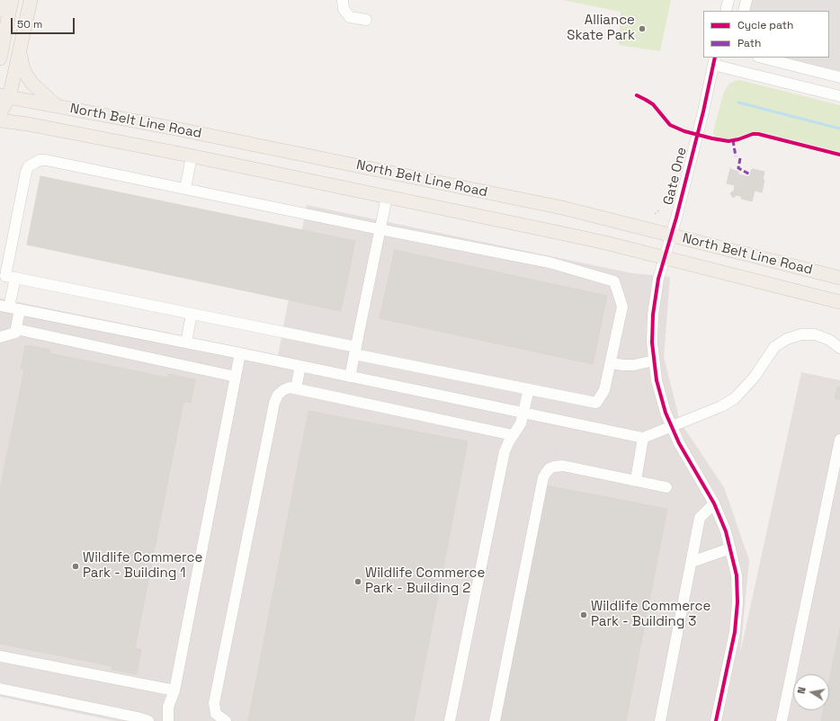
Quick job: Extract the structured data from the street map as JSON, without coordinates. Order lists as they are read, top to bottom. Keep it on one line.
{"streets":{"main road":["North Belt Line Road"],"street":["Gate One"]},"crossings":[["North Belt Line Road","Gate One"]],"places":["Alliance Skate Park","Wildlife Commerce Park - Building 1","Wildlife Commerce Park - Building 2","Wildlife Commerce Park - Building 3"],"legend":["Cycle path","Path"],"scale_bar":"50 m","north":"left"}
